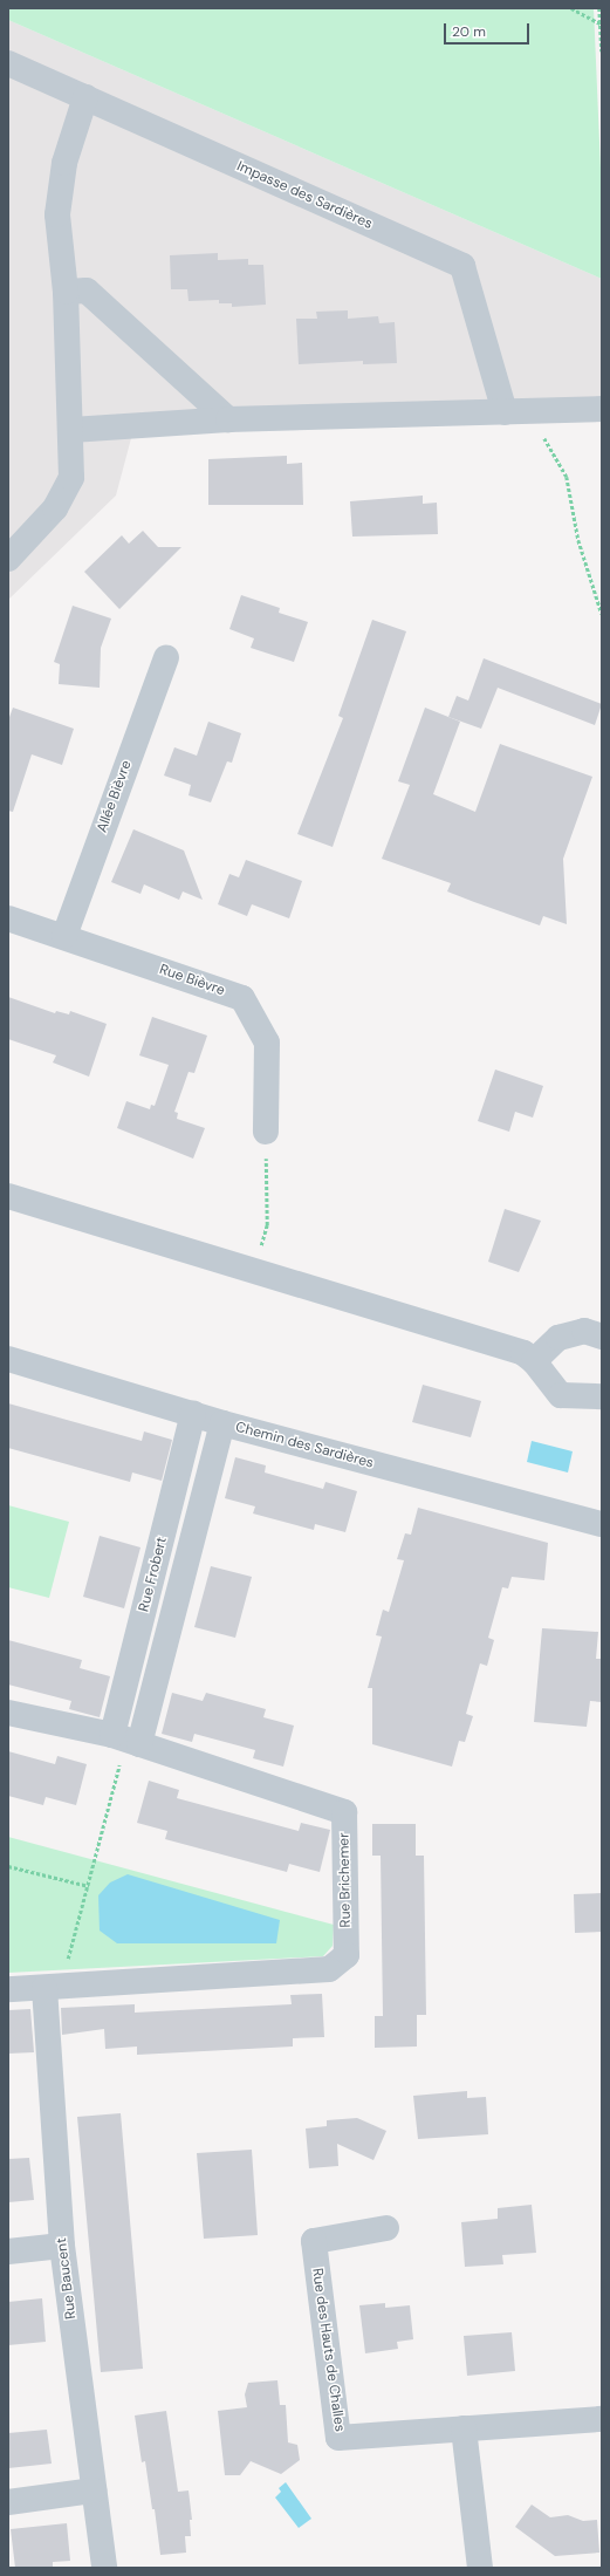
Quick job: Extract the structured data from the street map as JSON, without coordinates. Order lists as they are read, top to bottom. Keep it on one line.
{"streets":{"street":["Impasse des Sardières","Allée Bièvre","Rue Bièvre","Chemin des Sardières","Rue Frobert","Rue Brichemer","Rue Baucent","Rue des Hauts de Challes"]},"crossings":[["Allée Bièvre","Rue Bièvre"],["Chemin des Sardières","Rue Frobert"],["Rue Frobert","Rue Brichemer"],["Rue Brichemer","Rue Baucent"]],"scale_bar":"20 m"}
